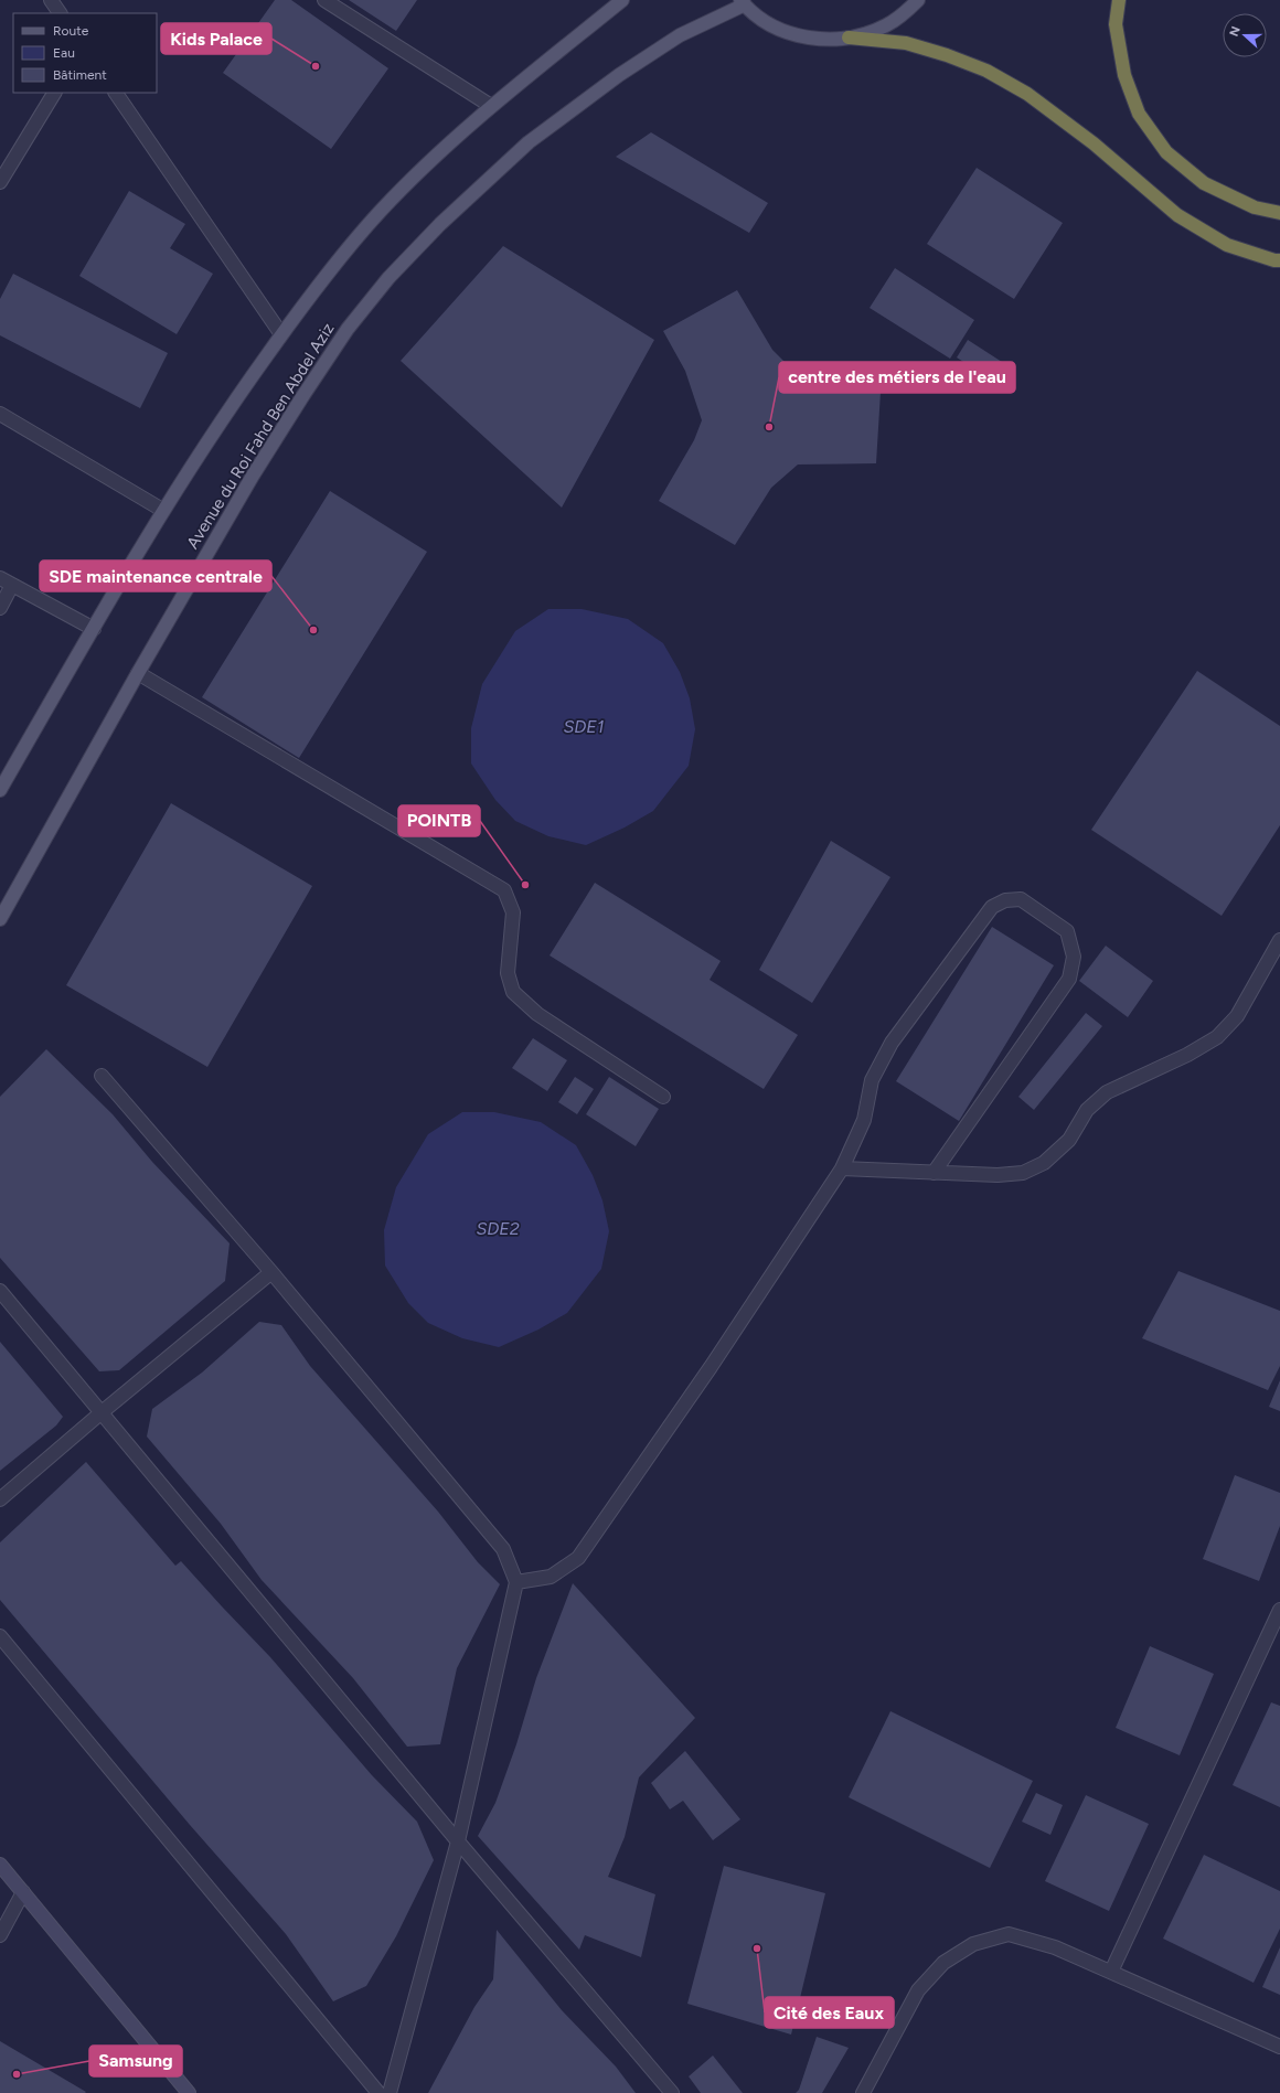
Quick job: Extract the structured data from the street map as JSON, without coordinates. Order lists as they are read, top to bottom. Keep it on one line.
{"streets":{"main road":["Avenue du Roi Fahd Ben Abdel Aziz"]},"water":["SDE1","SDE2"],"places":["Kids Palace","centre des métiers de l'eau","SDE maintenance centrale","POINTB","Cité des Eaux","Samsung"],"legend":["Route","Eau","Bâtiment"],"north":"left"}
